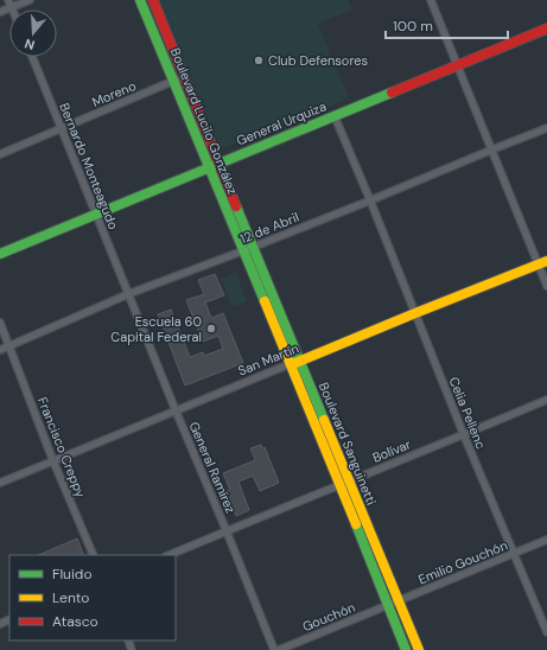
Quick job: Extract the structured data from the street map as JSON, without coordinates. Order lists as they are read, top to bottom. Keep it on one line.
{"streets":{"main road":["Boulevard Lucilo González","General Urquiza","San Martín","Boulevard Sanguinetti"],"street":["Moreno","Bernardo Monteagudo","12 de Abril","Celia Pellenc","Francisco Creppy","Bolívar","General Ramírez","Emilio Gouchón","Gouchón"]},"crossings":[["Moreno","Boulevard Lucilo González"],["Moreno","Bernardo Monteagudo"],["Boulevard Lucilo González","General Urquiza"],["Boulevard Lucilo González","12 de Abril"],["Boulevard Lucilo González","Boulevard Sanguinetti"],["General Urquiza","Bernardo Monteagudo"],["General Urquiza","Celia Pellenc"],["Bernardo Monteagudo","12 de Abril"],["Bernardo Monteagudo","General Ramírez"],["12 de Abril","Celia Pellenc"],["12 de Abril","Boulevard Sanguinetti"],["12 de Abril","Francisco Creppy"],["12 de Abril","General Ramírez"],["San Martín","Celia Pellenc"],["San Martín","Boulevard Sanguinetti"],["San Martín","Francisco Creppy"],["San Martín","General Ramírez"],["Celia Pellenc","Bolívar"],["Celia Pellenc","Emilio Gouchón"],["Boulevard Sanguinetti","Bolívar"],["Boulevard Sanguinetti","Emilio Gouchón"],["Boulevard Sanguinetti","Gouchón"],["Bolívar","General Ramírez"],["Emilio Gouchón","Gouchón"]],"places":["Club Defensores","Escuela 60 Capital Federal"],"legend":["Fluido","Lento","Atasco"],"scale_bar":"100 m","north":"bottom"}
